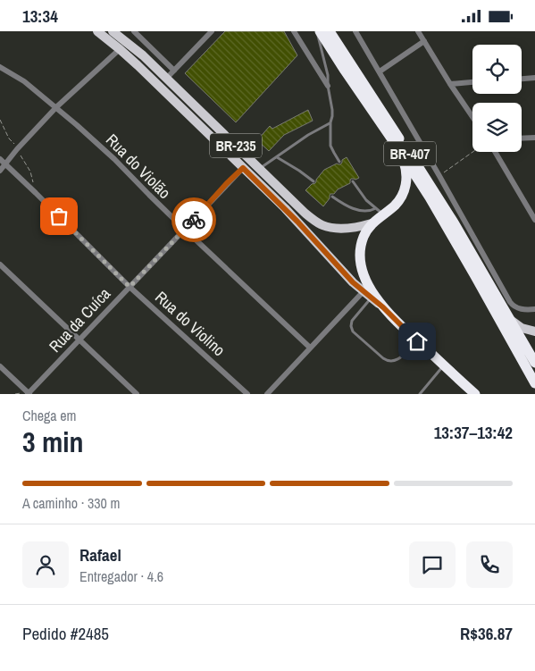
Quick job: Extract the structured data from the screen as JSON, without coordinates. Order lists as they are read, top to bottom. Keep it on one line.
{"streets":{"highway":["BR-407"],"main road":["BR-235"],"street":["Rua do Violão","Rua da Cuíca","Rua do Violino"]},"crossings":[["BR-235","Rua da Cuíca"],["Rua do Violão","Rua da Cuíca"],["Rua da Cuíca","Rua do Violino"]],"page":{"status":"13:34","heading":["3 min","Chega em","13:37–13:42"],"panel":["Rafael","Entregador · 4.6","Pedido #2485","R$36.87"],"bar":"A caminho · 330 m"}}
